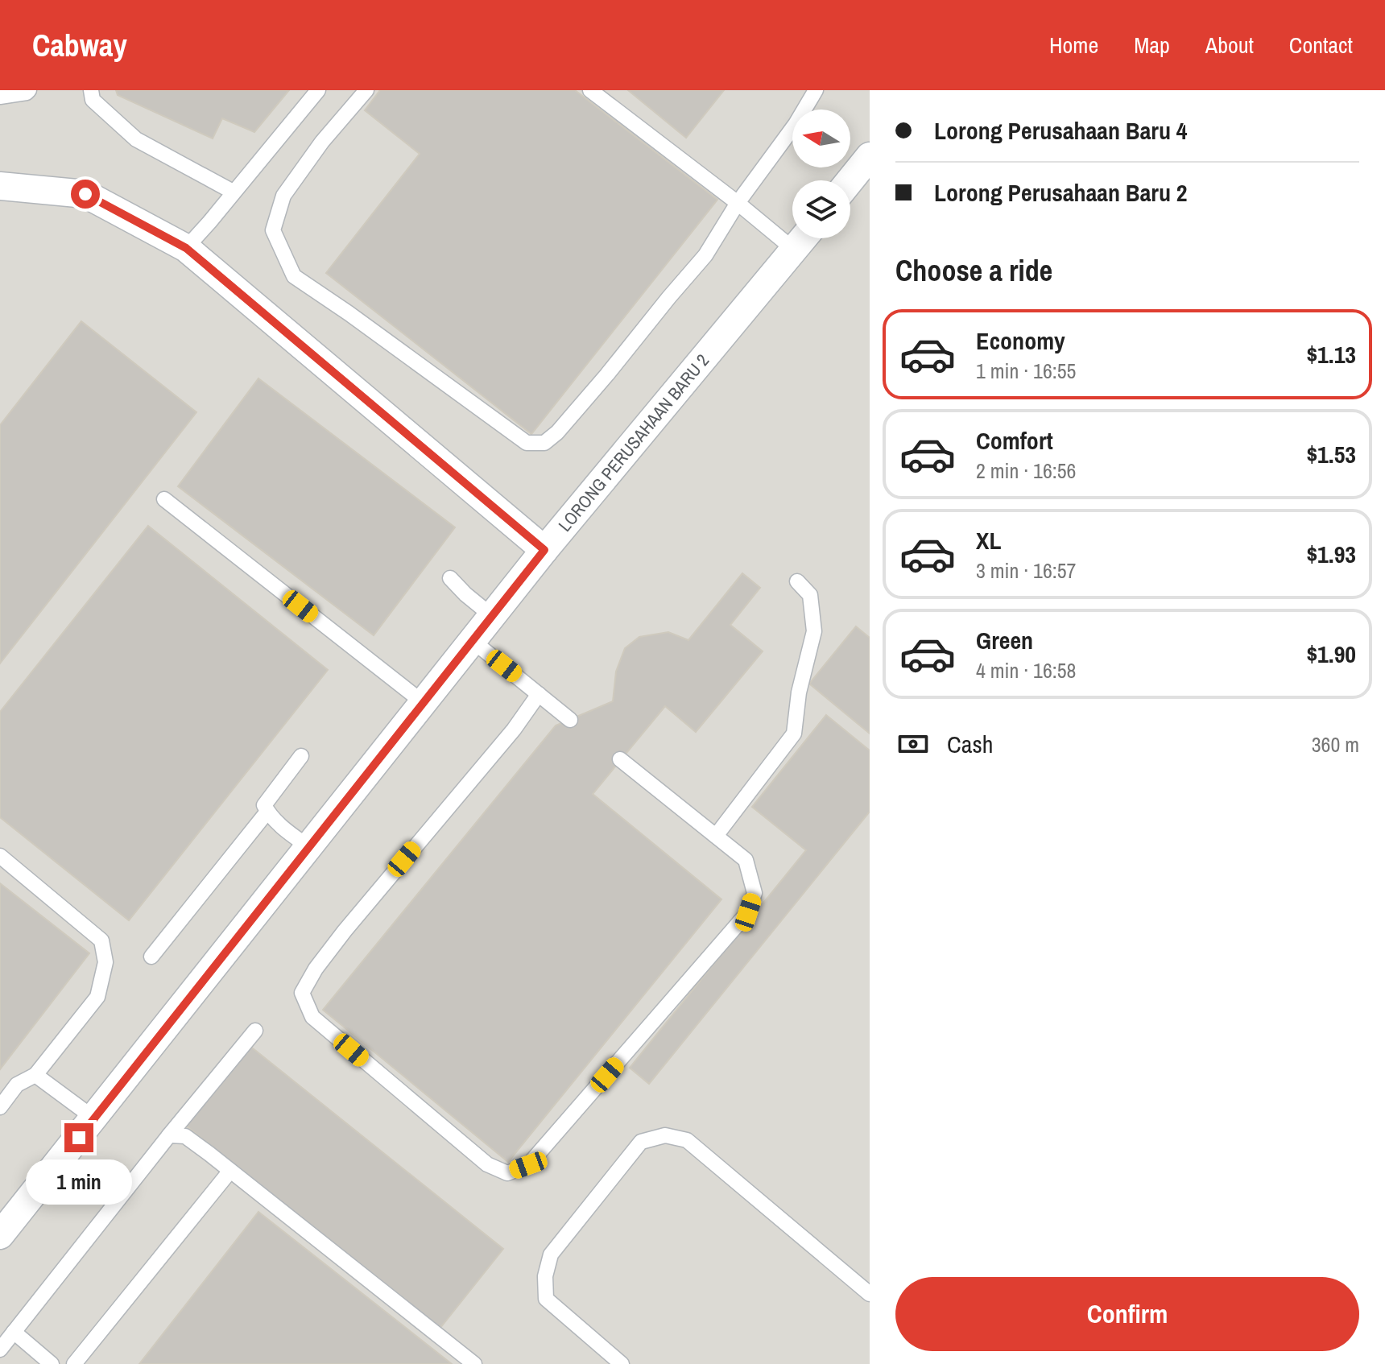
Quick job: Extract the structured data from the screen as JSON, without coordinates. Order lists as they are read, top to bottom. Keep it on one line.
{"streets":{"street":["LORONG PERUSAHAAN BARU 2"]},"north":"left","page":{"header":"Cabway","nav":["Home","Map","About","Contact"],"banner":["Lorong Perusahaan Baru 4","Lorong Perusahaan Baru 2"],"heading":"Choose a ride","list":[{"name":"Economy","note":"1 min · 16:55","value":"$1.13"},{"name":"Comfort","note":"2 min · 16:56","value":"$1.53"},{"name":"XL","note":"3 min · 16:57","value":"$1.93"},{"name":"Green","note":"4 min · 16:58","value":"$1.90"}],"pay":["Cash","360 m"],"bubble":"1 min","buttons":"Confirm"}}
